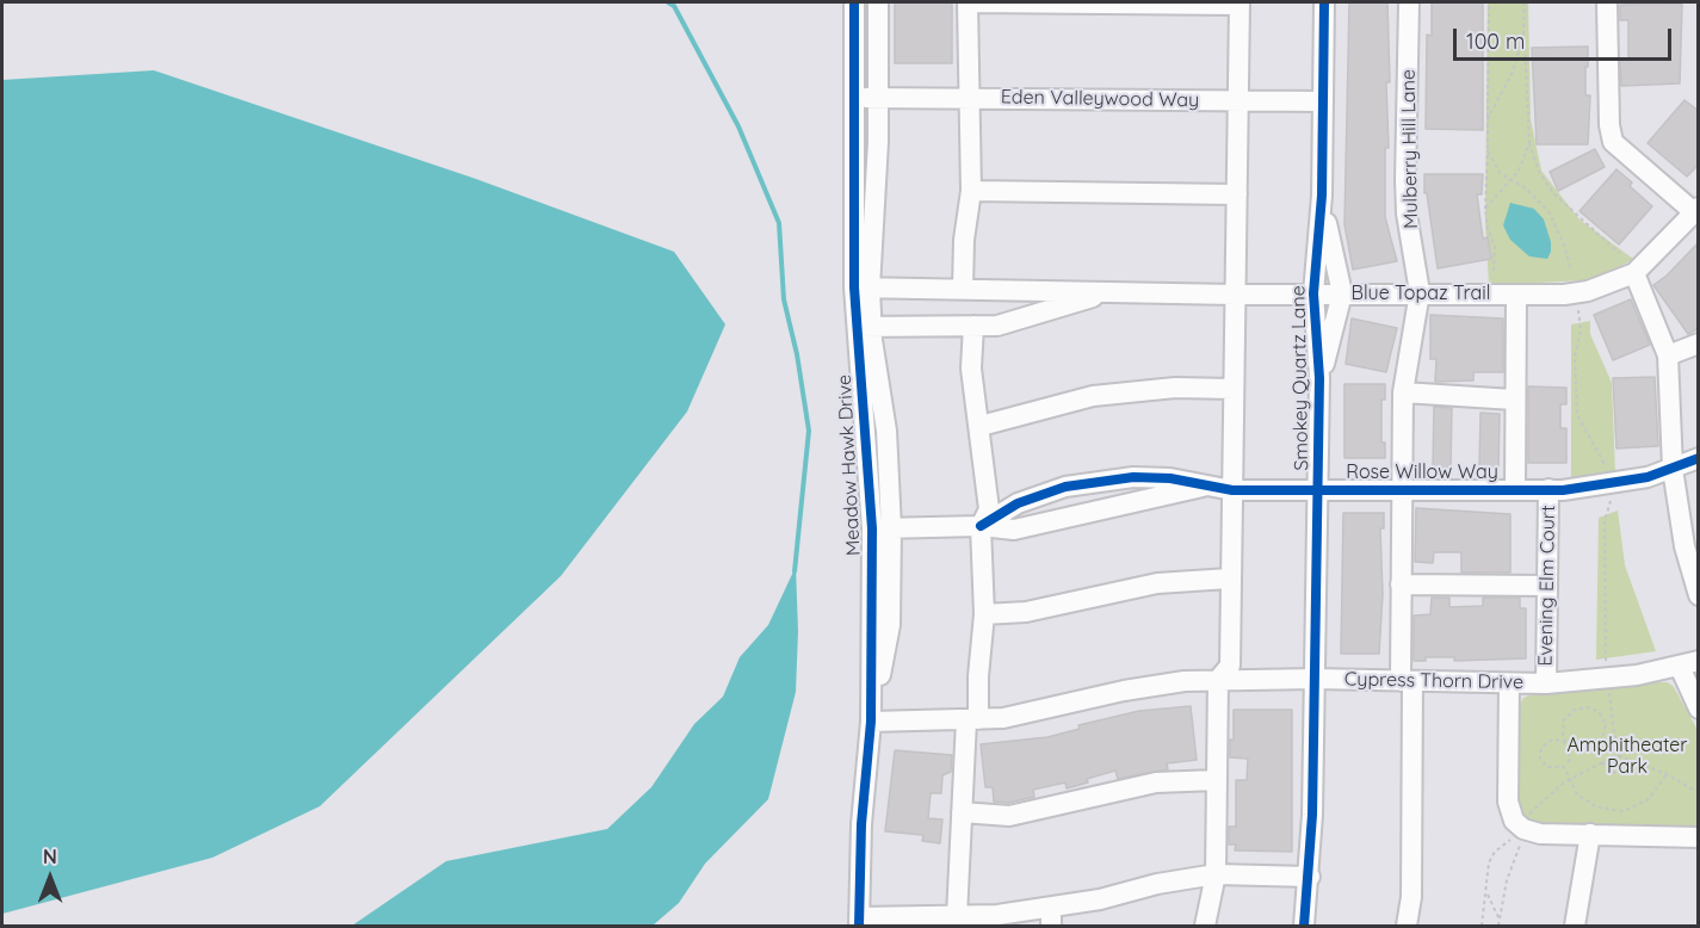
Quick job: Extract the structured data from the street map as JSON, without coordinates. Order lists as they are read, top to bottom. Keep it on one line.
{"streets":{"street":["Eden Valleywood Way","Mulberry Hill Lane","Blue Topaz Trail","Smokey Quartz Lane","Meadow Hawk Drive","Rose Willow Way","Evening Elm Court","Cypress Thorn Drive"]},"crossings":[["Eden Valleywood Way","Smokey Quartz Lane"],["Eden Valleywood Way","Meadow Hawk Drive"],["Mulberry Hill Lane","Blue Topaz Trail"],["Mulberry Hill Lane","Rose Willow Way"],["Mulberry Hill Lane","Cypress Thorn Drive"],["Blue Topaz Trail","Smokey Quartz Lane"],["Blue Topaz Trail","Meadow Hawk Drive"],["Smokey Quartz Lane","Rose Willow Way"],["Smokey Quartz Lane","Cypress Thorn Drive"],["Meadow Hawk Drive","Rose Willow Way"],["Meadow Hawk Drive","Cypress Thorn Drive"],["Rose Willow Way","Evening Elm Court"],["Evening Elm Court","Cypress Thorn Drive"]],"parks":["Amphitheater Park"],"scale_bar":"100 m","north":"top"}
